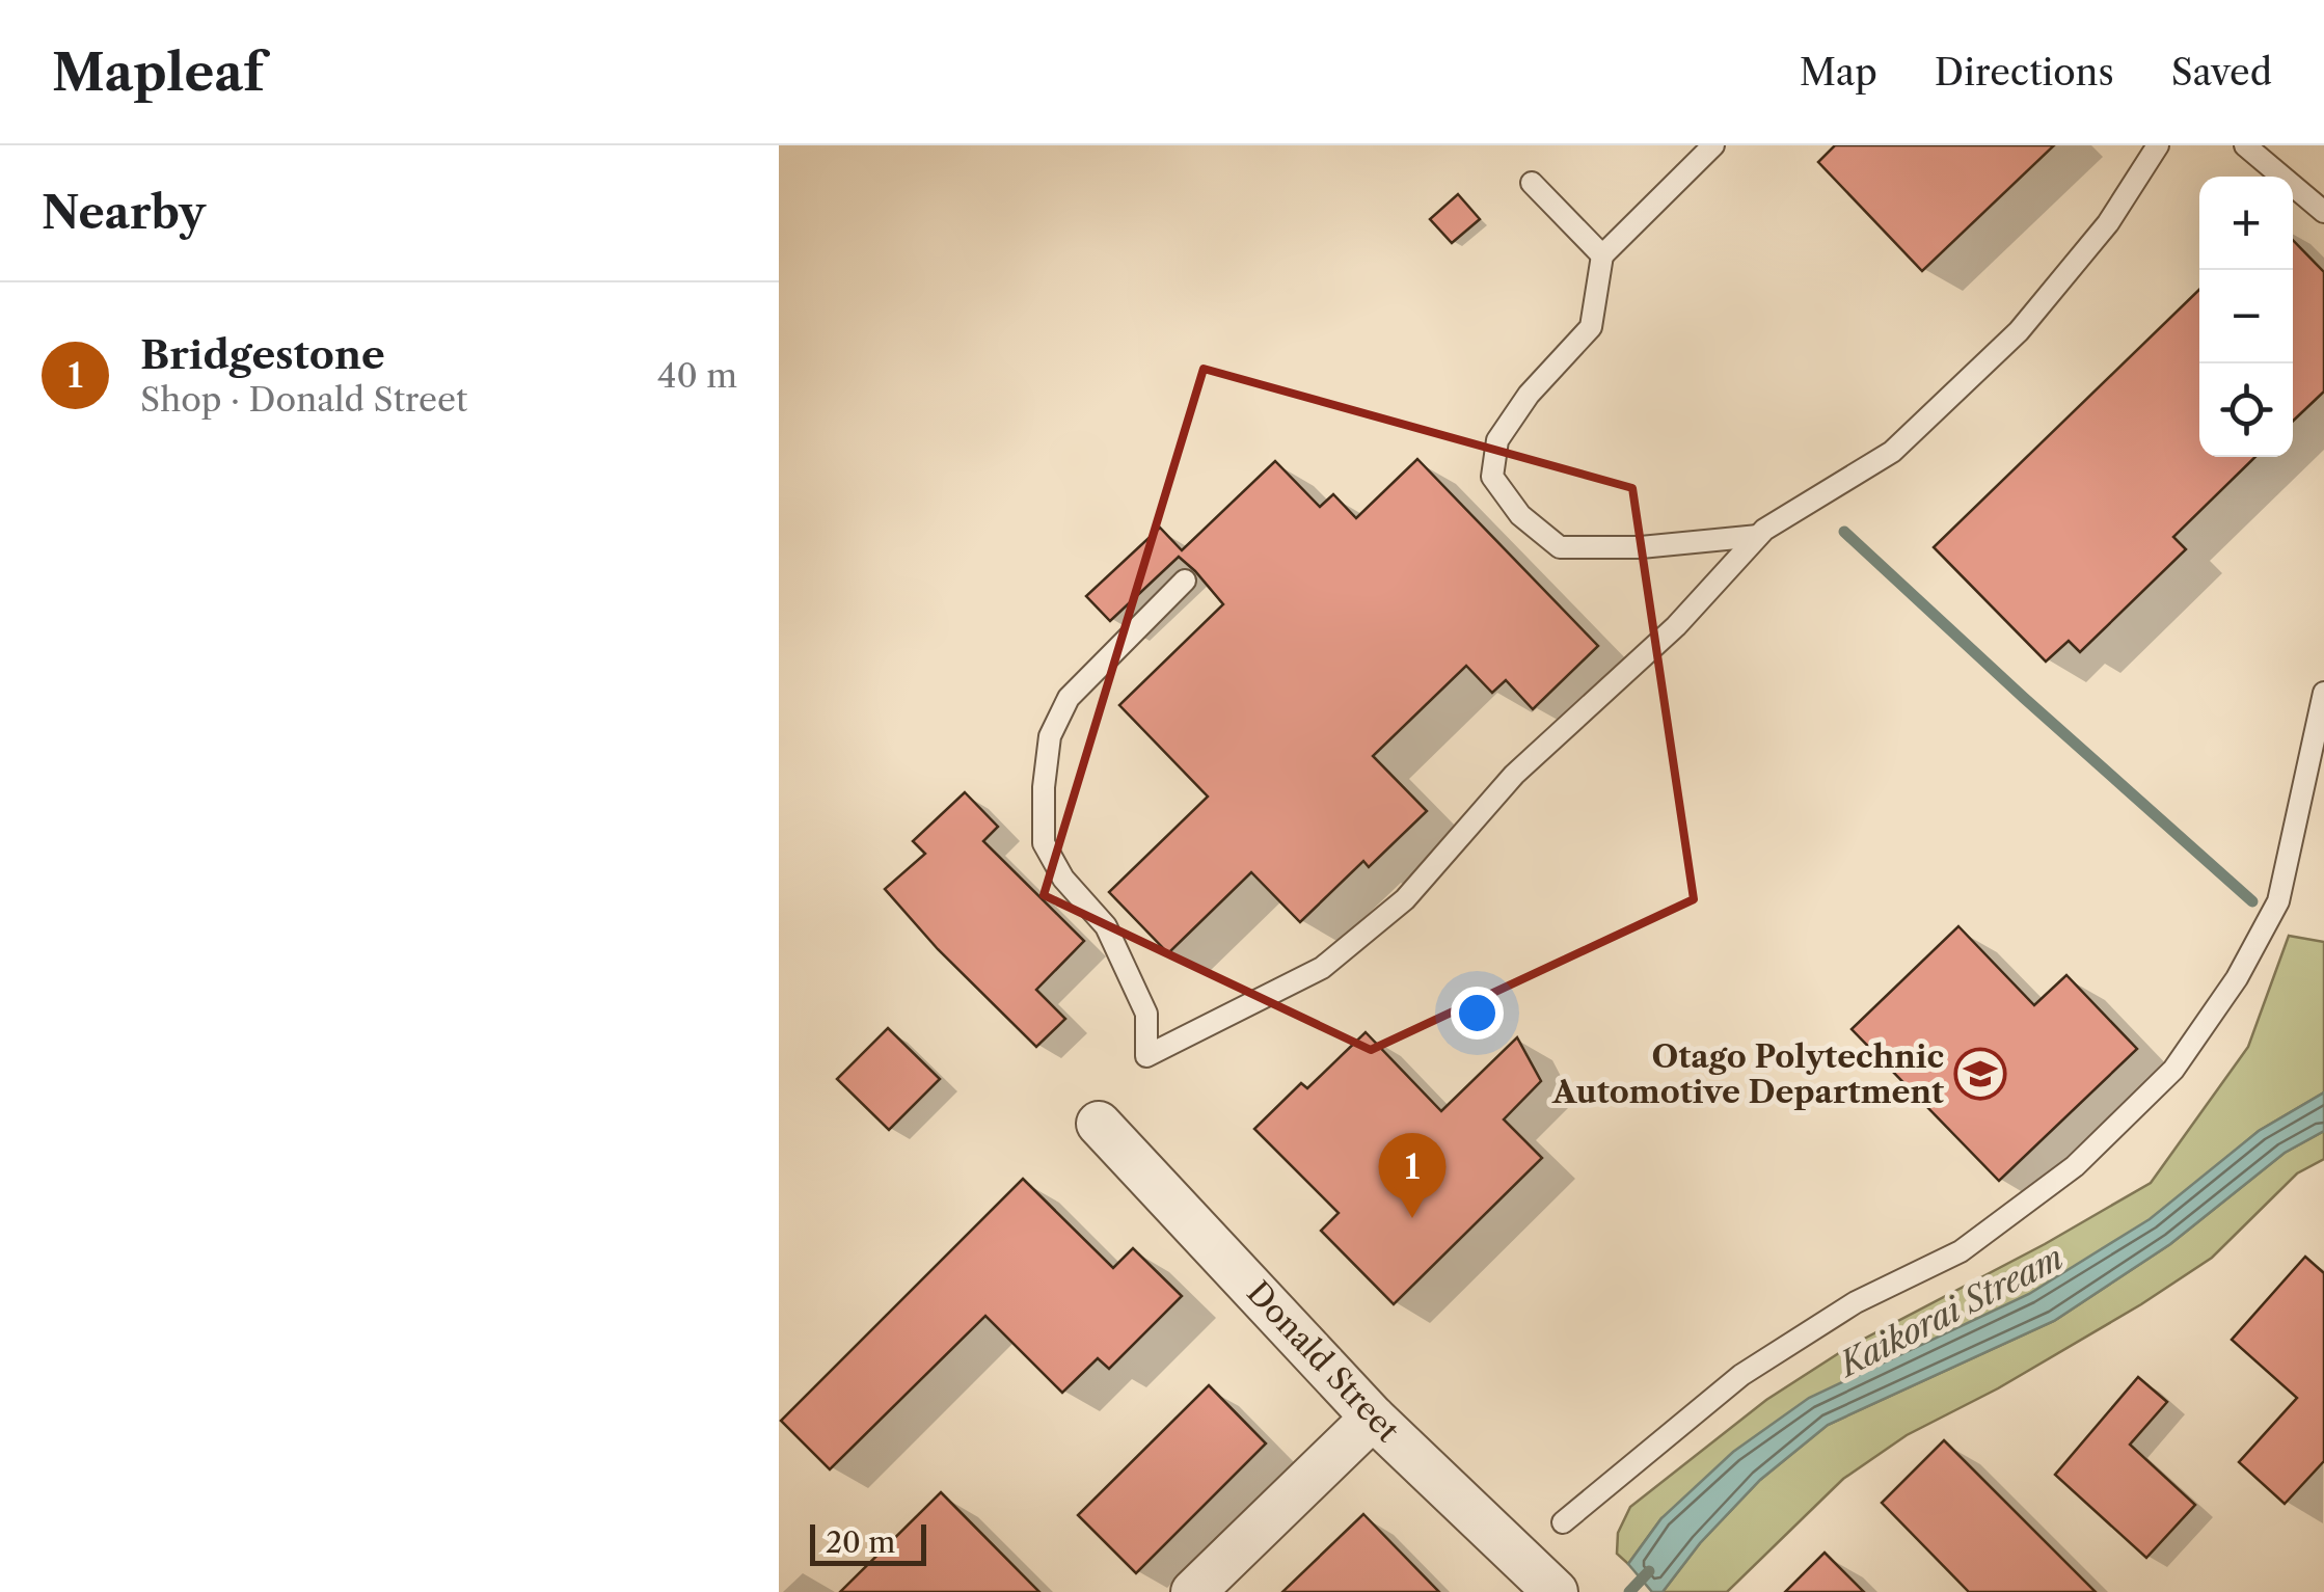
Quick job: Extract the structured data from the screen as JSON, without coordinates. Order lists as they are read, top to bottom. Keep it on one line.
{"streets":{"street":["Donald Street"]},"water":["Kaikorai Stream"],"places":{"school or university":["Otago Polytechnic Automotive Department"]},"scale_bar":"20 m","page":{"header":"Mapleaf","nav":["Map","Directions","Saved"],"heading":"Nearby","map_buttons":["+","−"],"list":[{"mark":"1","name":"Bridgestone","note":"Shop · Donald Street","value":"40 m"}],"pins":"1","scale":"20 m"}}
